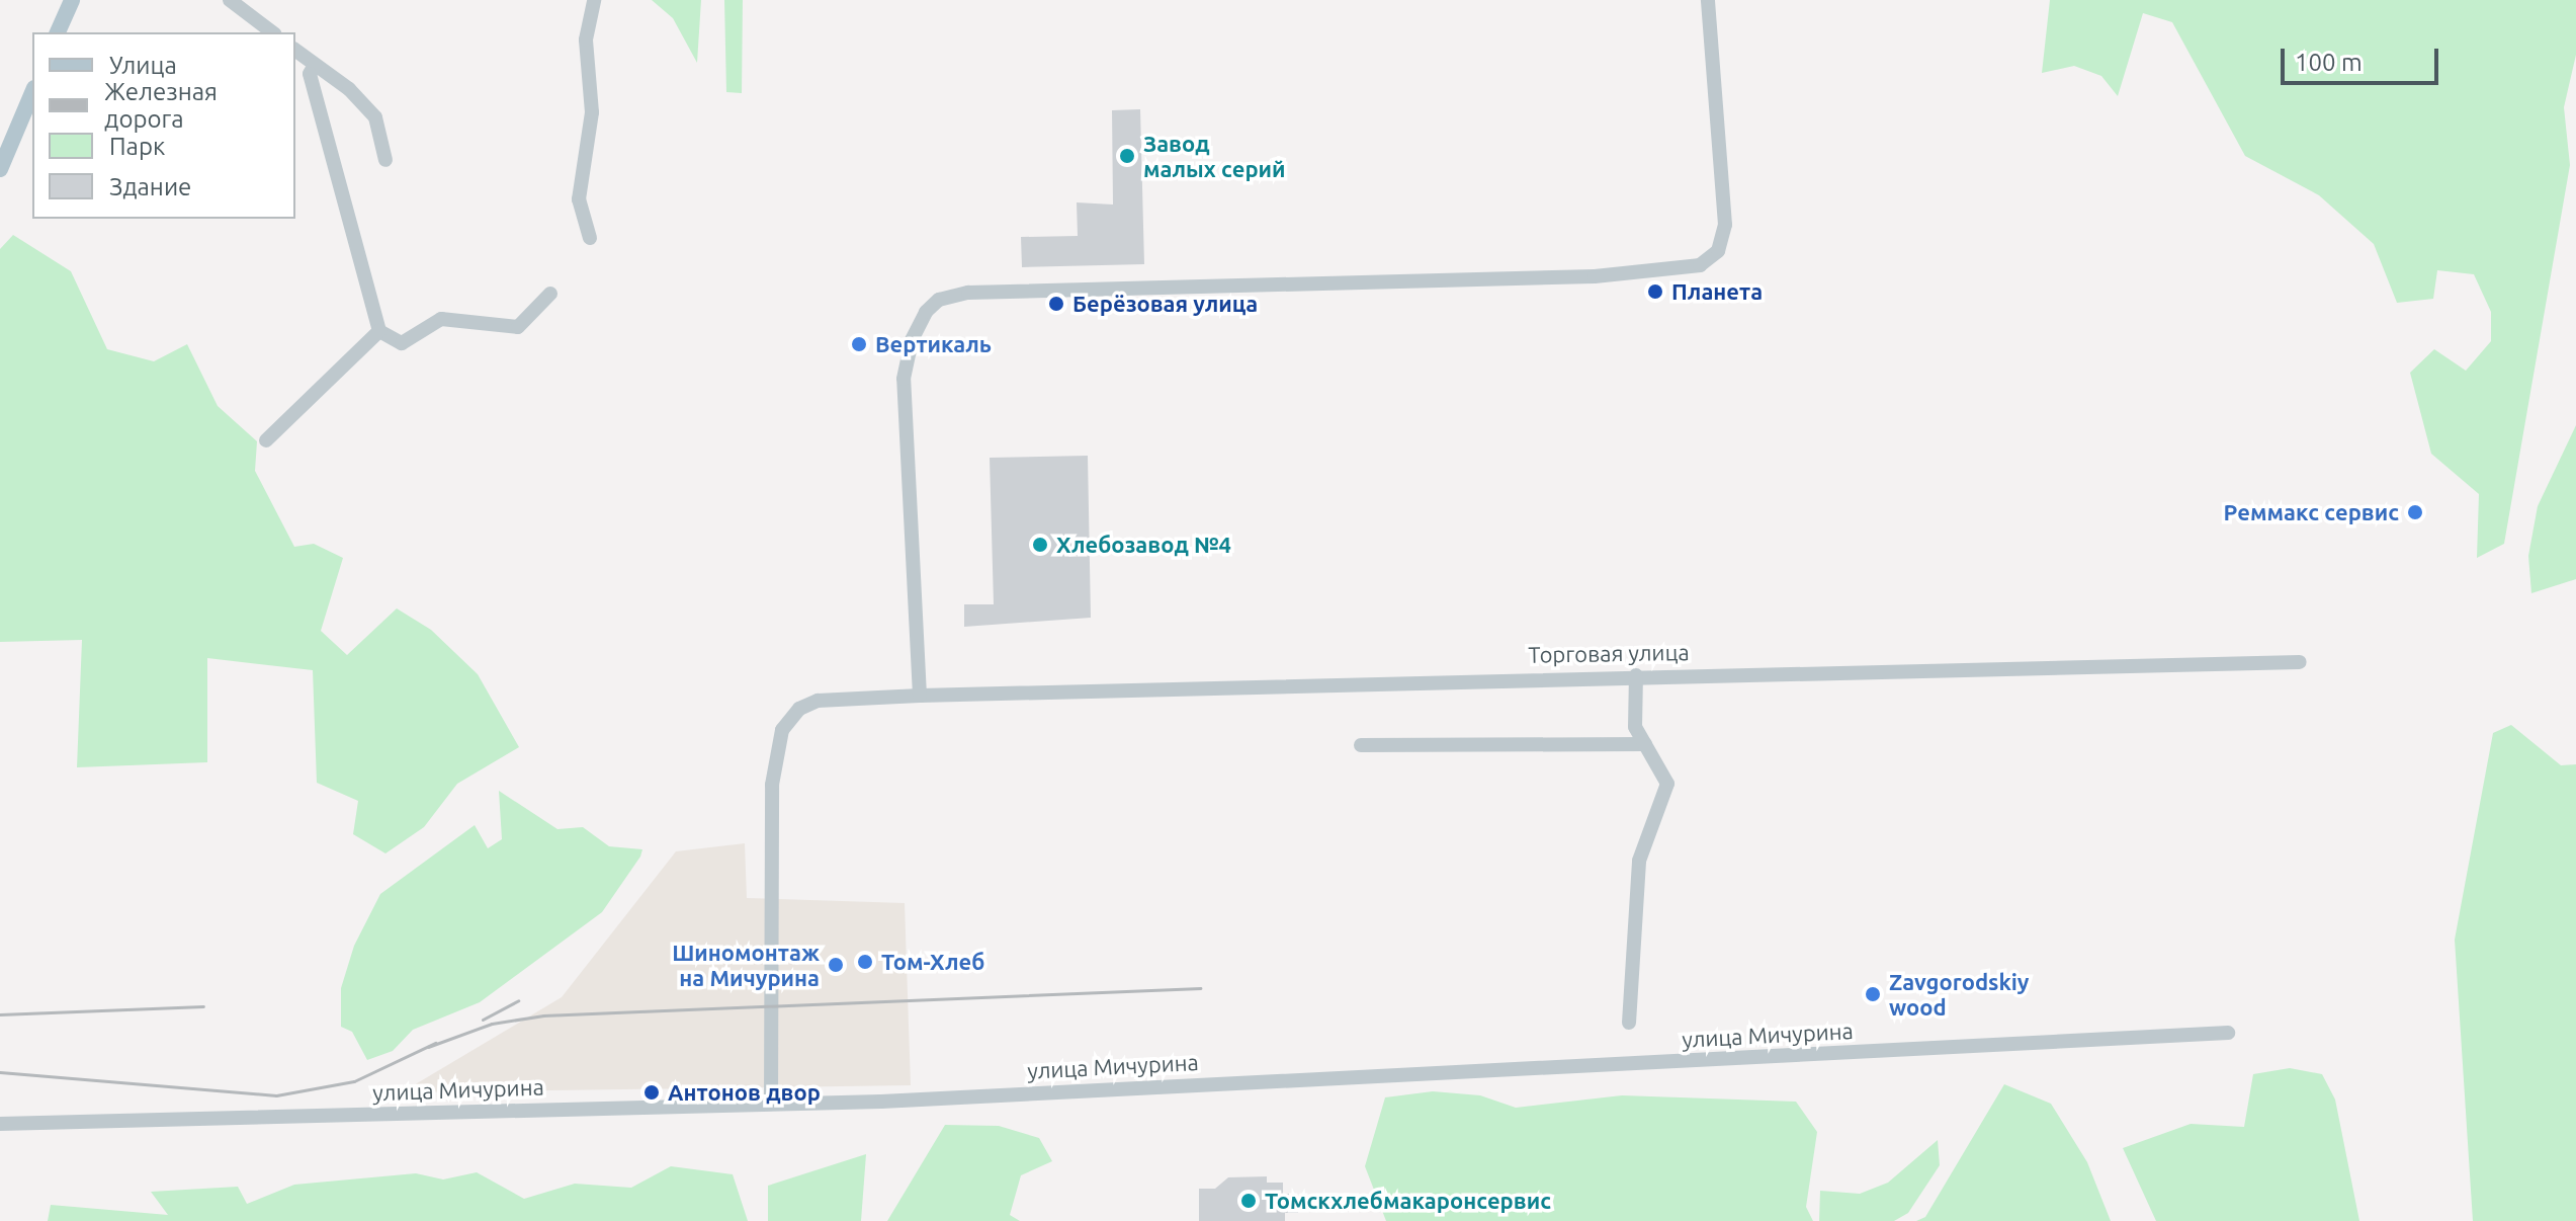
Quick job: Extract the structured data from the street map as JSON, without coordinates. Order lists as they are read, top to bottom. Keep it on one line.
{"streets":{"street":["Торговая улица","улица Мичурина"]},"places":["Завод малых серий","Планета","Берёзовая улица","Вертикаль","Реммакс сервис","Хлебозавод №4","Том-Хлеб","Шиномонтаж на Мичурина","Zavgorodskiy wood","Антонов двор","Томскхлебмакаронсервис"],"legend":["Улица","Железная дорога","Парк","Здание"],"scale_bar":"100 m"}
